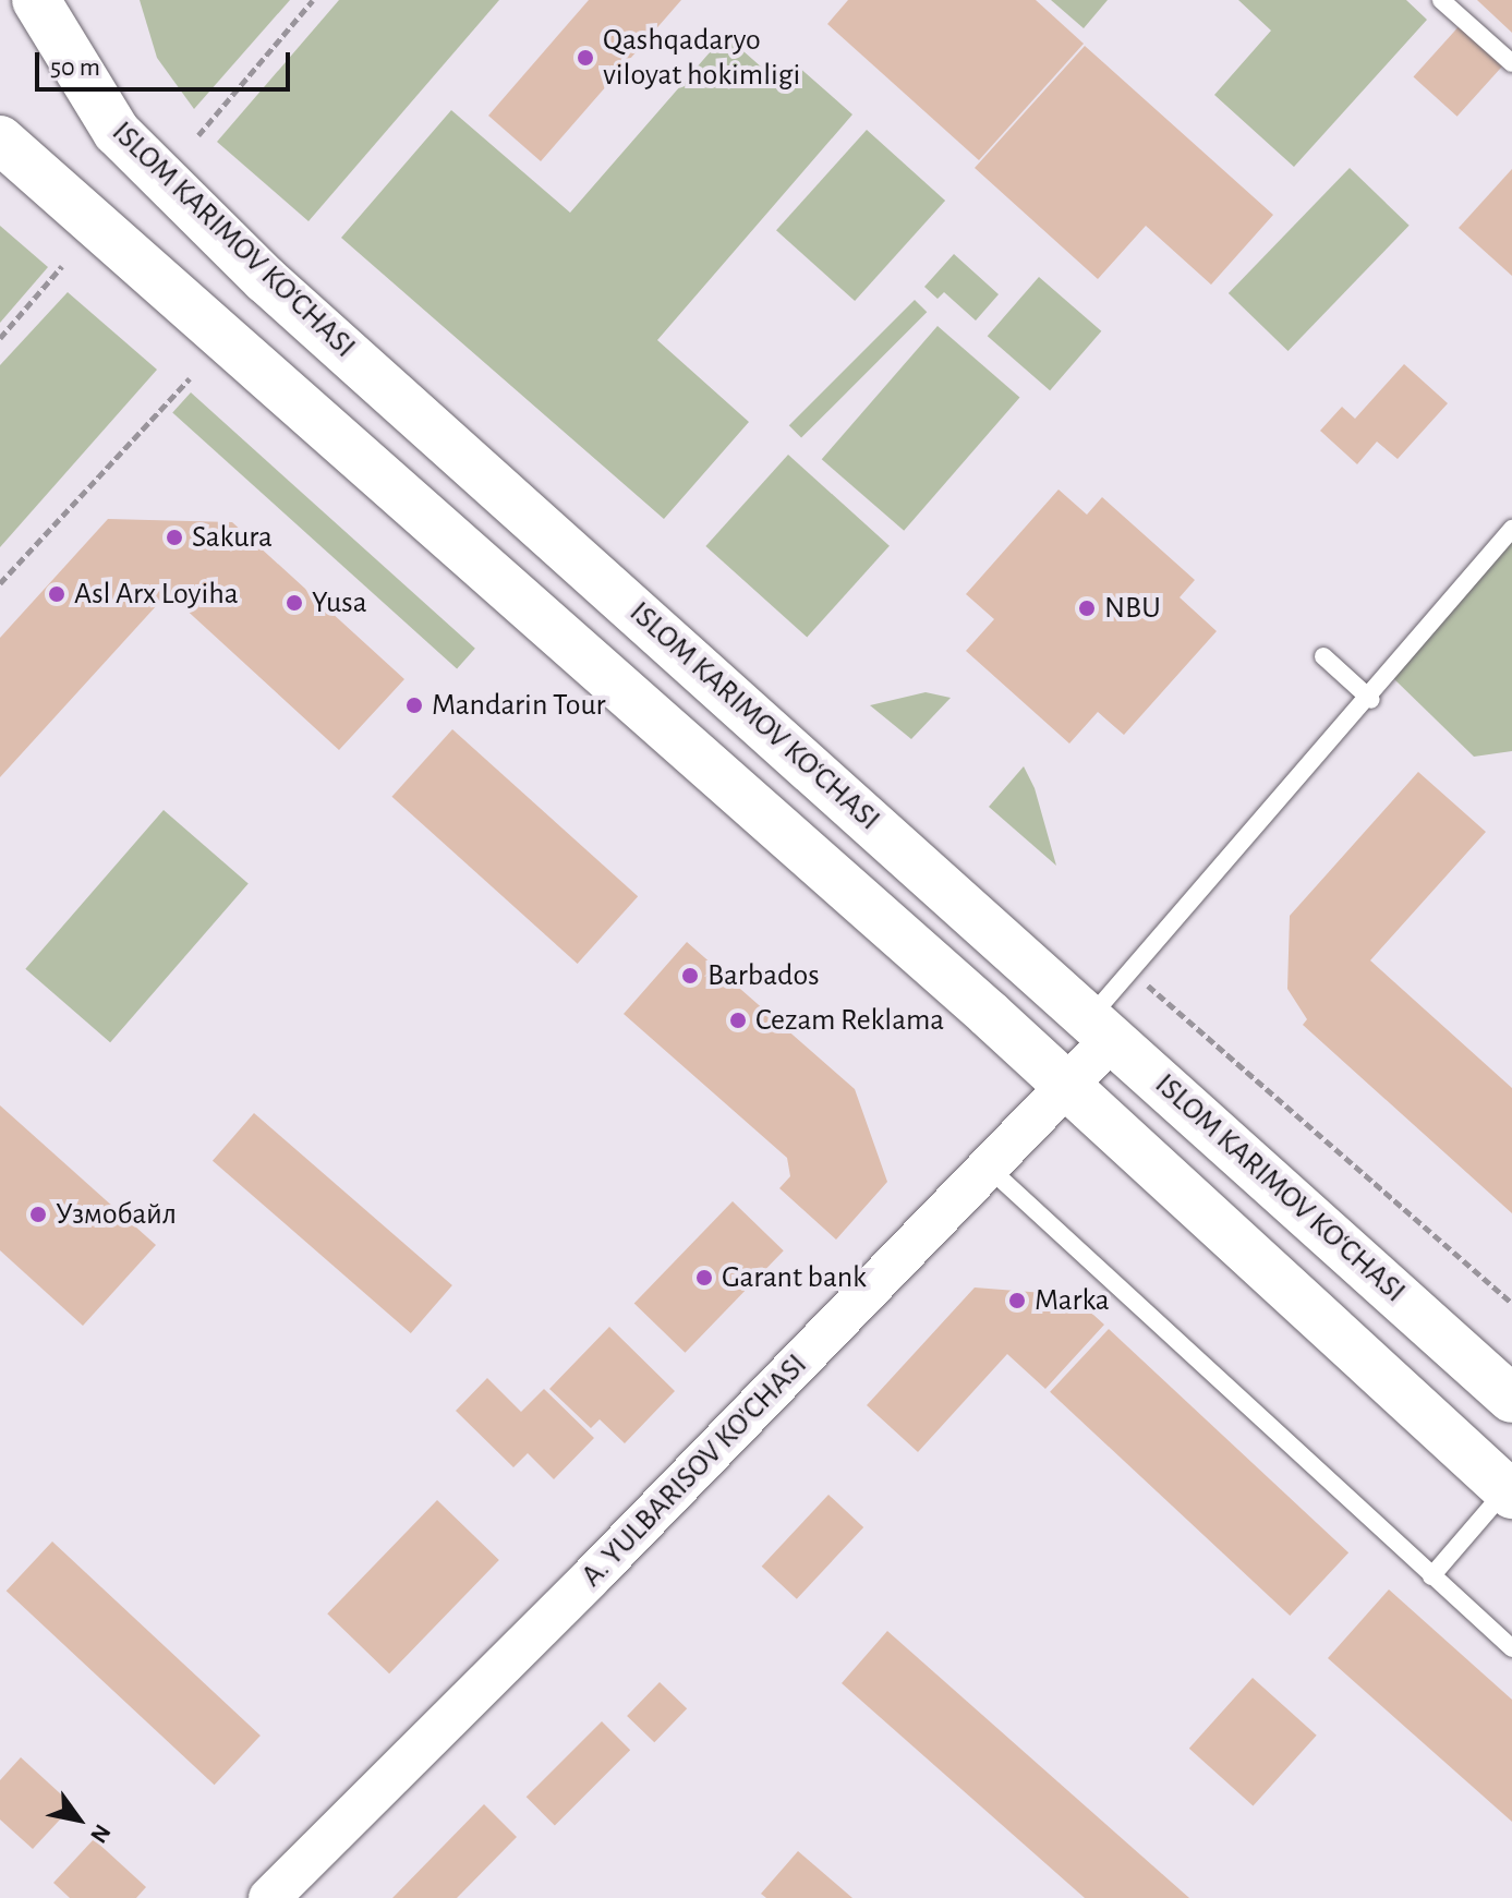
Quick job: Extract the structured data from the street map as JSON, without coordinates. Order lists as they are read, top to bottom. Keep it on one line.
{"streets":{"main road":["ISLOM KARIMOV KO‘CHASI"],"street":["A. YULBARISOV KO'CHASI"]},"crossings":[["ISLOM KARIMOV KO‘CHASI","A. YULBARISOV KO'CHASI"]],"places":["Qashqadaryo viloyat hokimligi","Sakura","Asl Arx Loyiha","Yusa","NBU","Mandarin Tour","Barbados","Cezam Reklama","Узмобайл","Garant bank","Marka"],"scale_bar":"50 m","north":"bottom right"}
